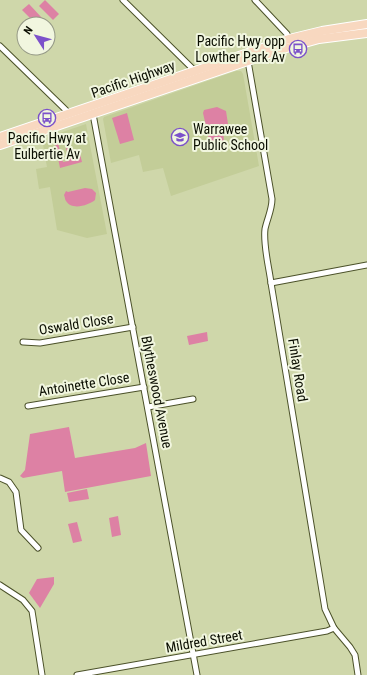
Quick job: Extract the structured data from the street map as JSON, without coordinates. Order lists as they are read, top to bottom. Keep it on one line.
{"streets":{"highway":["Pacific Highway"],"street":["Oswald Close","Finlay Road","Antoinette Close","Blytheswood Avenue","Mildred Street"]},"crossings":[["Pacific Highway","Finlay Road"],["Pacific Highway","Blytheswood Avenue"],["Oswald Close","Blytheswood Avenue"],["Finlay Road","Mildred Street"],["Antoinette Close","Blytheswood Avenue"],["Blytheswood Avenue","Mildred Street"]],"places":{"bus stop":["Pacific Hwy opp Lowther Park Av","Pacific Hwy at Eulbertie Av"],"school or university":["Warrawee Public School"]},"north":"top left"}
